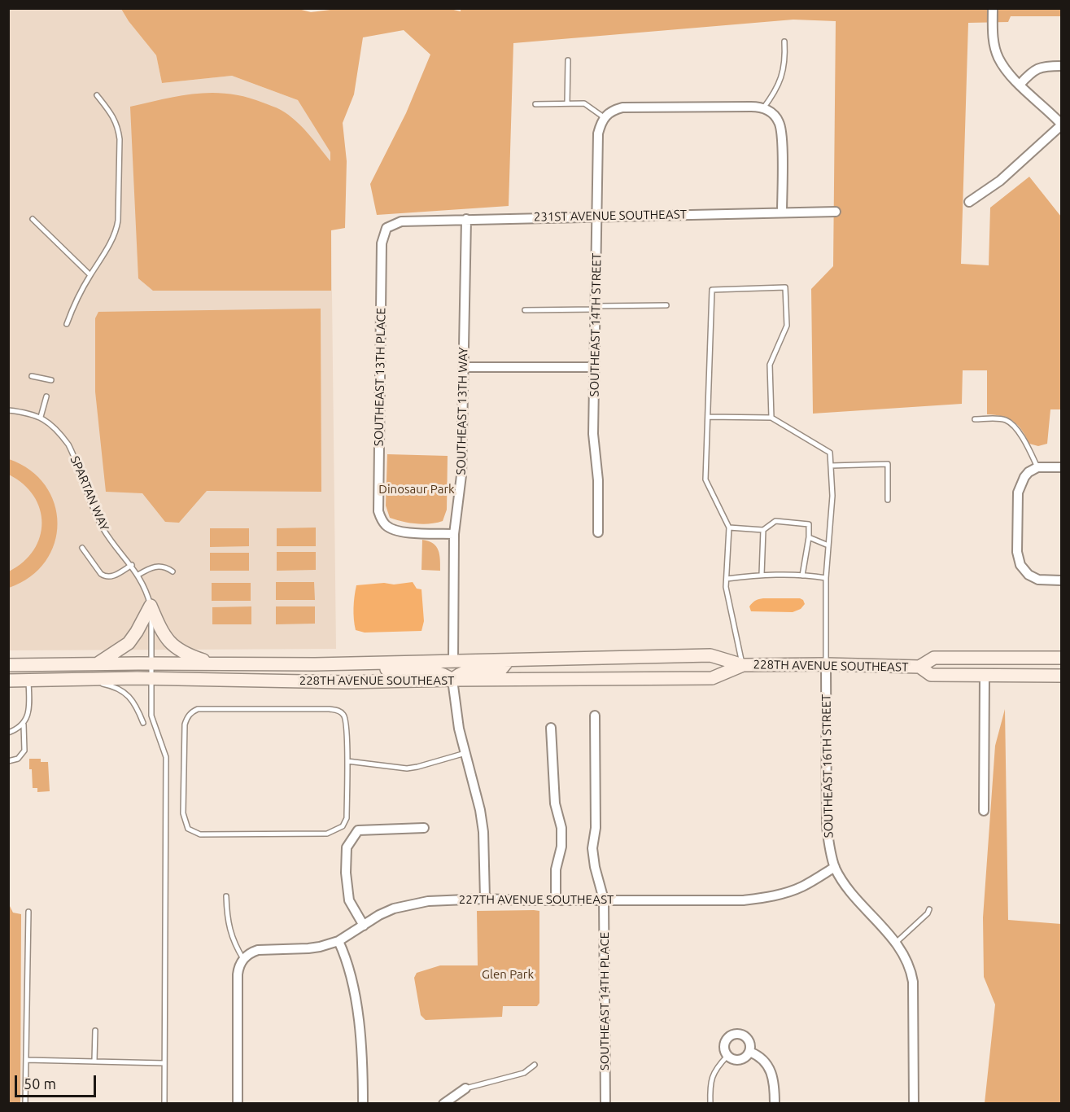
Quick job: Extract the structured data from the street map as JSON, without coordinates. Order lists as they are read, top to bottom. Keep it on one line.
{"streets":{"main road":["228TH AVENUE SOUTHEAST"],"street":["231ST AVENUE SOUTHEAST","SOUTHEAST 14TH STREET","SOUTHEAST 13TH PLACE","SOUTHEAST 13TH WAY","SOUTHEAST 16TH STREET","227TH AVENUE SOUTHEAST","SOUTHEAST 14TH PLACE"],"lane":["SPARTAN WAY"]},"crossings":[["231ST AVENUE SOUTHEAST","SOUTHEAST 14TH STREET"],["231ST AVENUE SOUTHEAST","SOUTHEAST 13TH PLACE"],["231ST AVENUE SOUTHEAST","SOUTHEAST 13TH WAY"],["SOUTHEAST 13TH PLACE","SOUTHEAST 13TH WAY"],["SOUTHEAST 13TH WAY","228TH AVENUE SOUTHEAST"],["SPARTAN WAY","228TH AVENUE SOUTHEAST"],["228TH AVENUE SOUTHEAST","SOUTHEAST 16TH STREET"],["SOUTHEAST 16TH STREET","227TH AVENUE SOUTHEAST"],["227TH AVENUE SOUTHEAST","SOUTHEAST 14TH PLACE"]],"parks":["Dinosaur Park","Glen Park"],"scale_bar":"50 m"}
